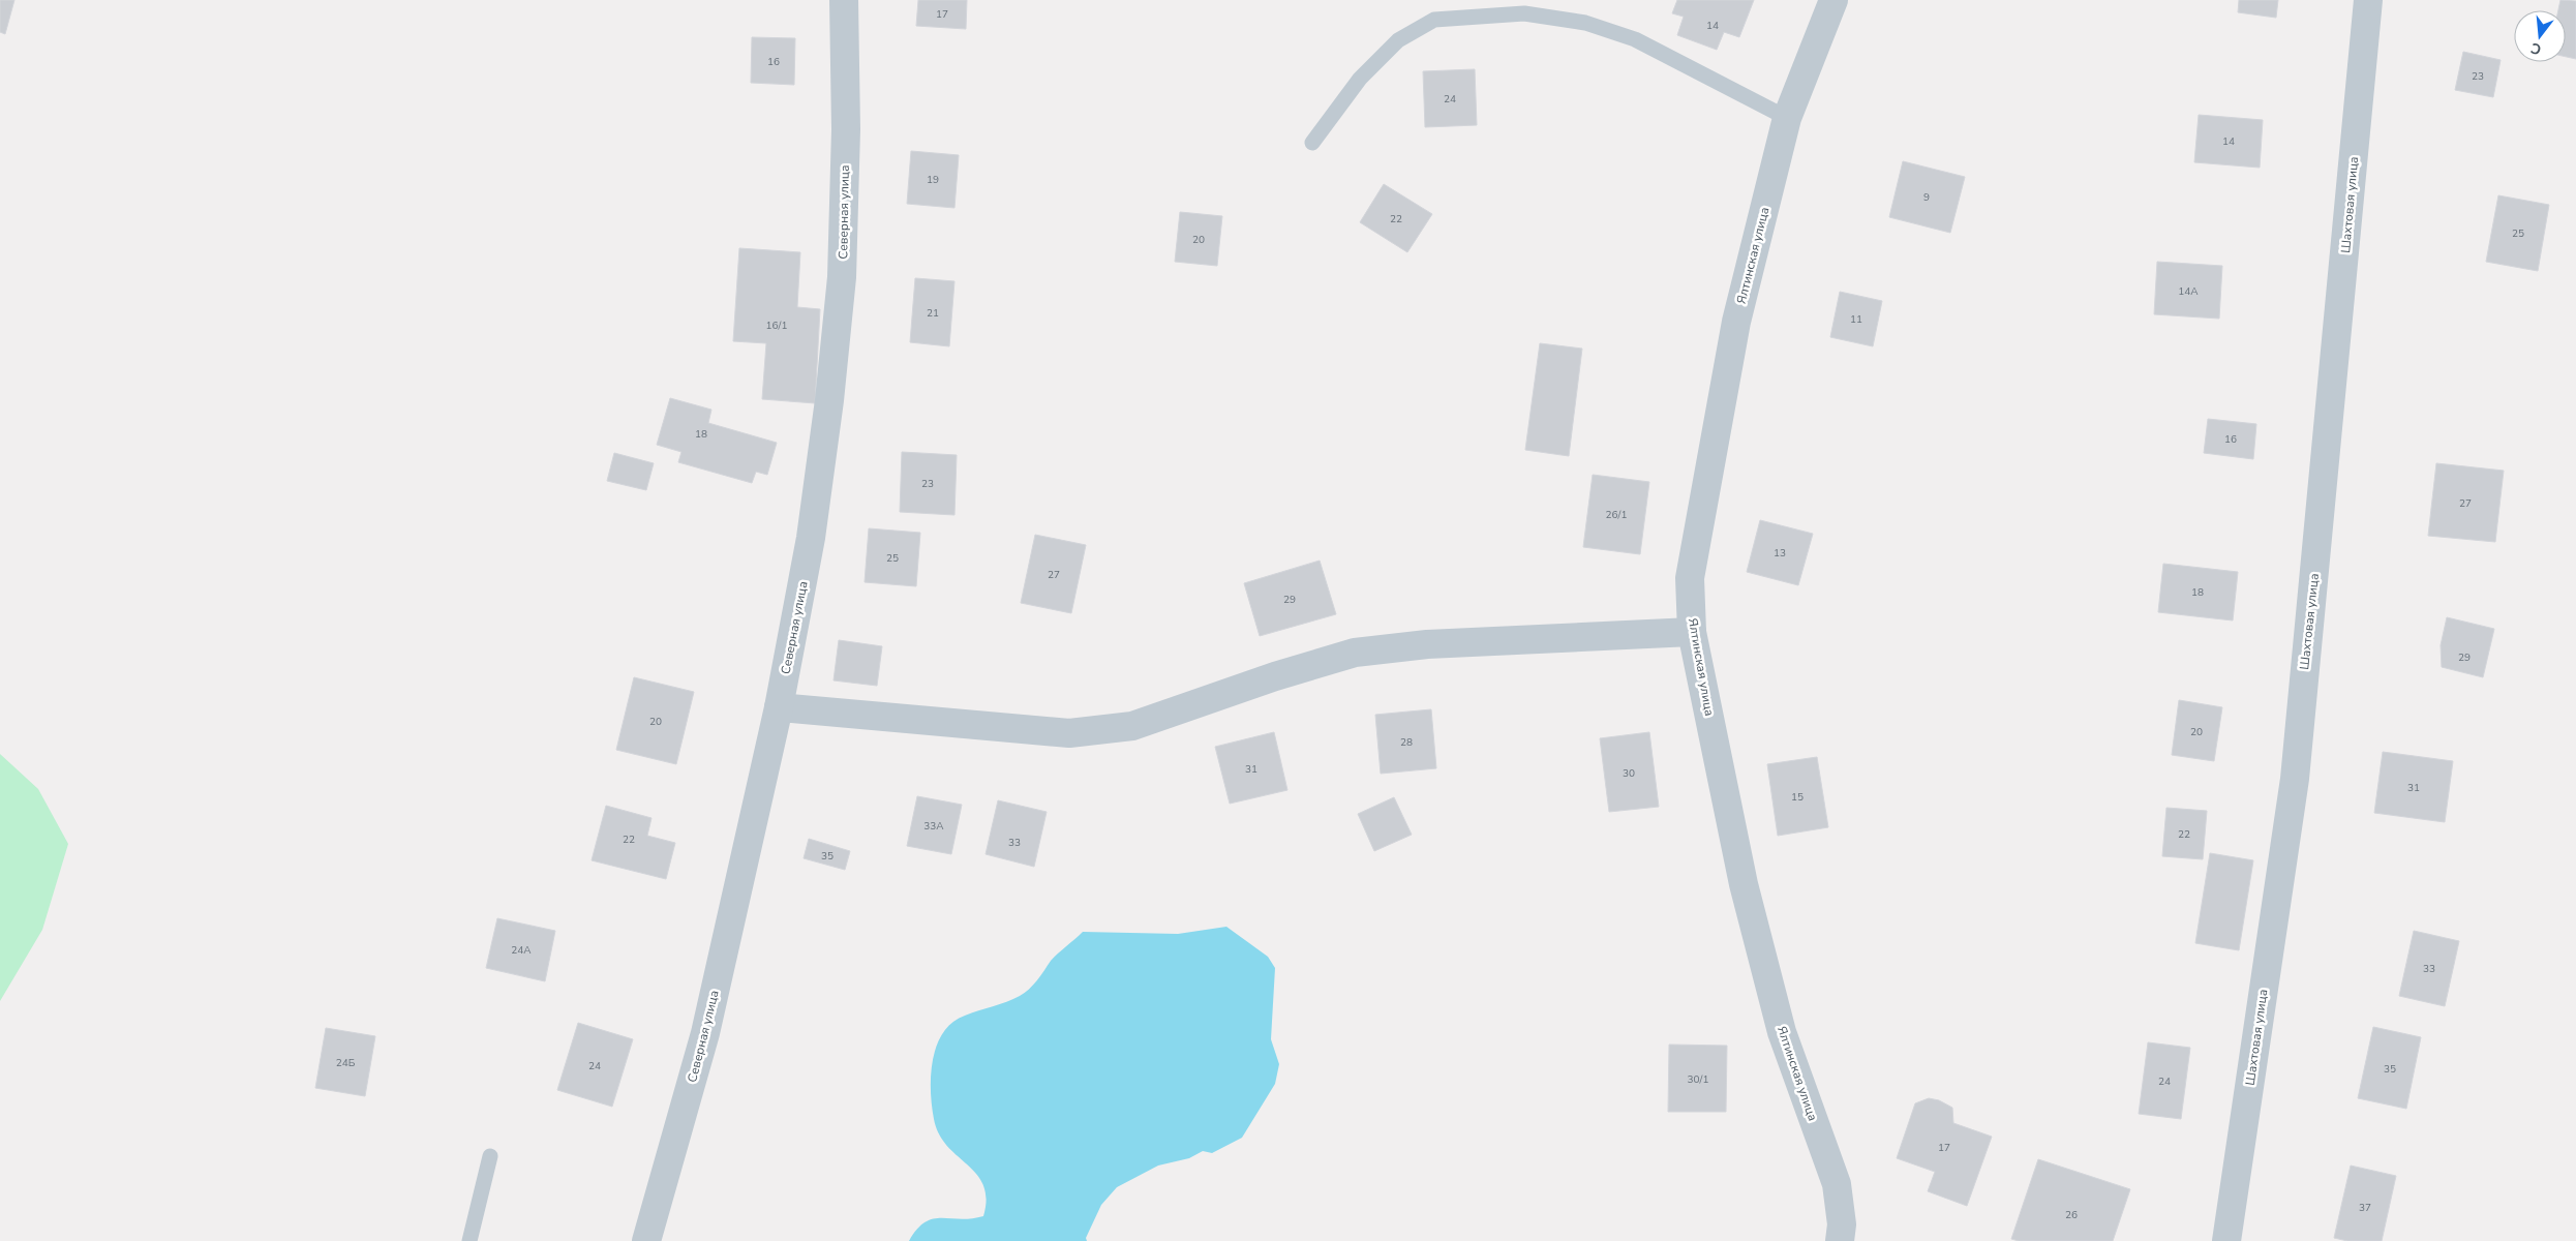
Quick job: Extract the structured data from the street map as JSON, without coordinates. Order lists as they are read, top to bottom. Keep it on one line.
{"streets":{"street":["Шахтовая улица","Северная улица","Ялтинская улица"]},"house_numbers":["17","14","16","23","24","14","19","9","22","25","20","14А","21","11","16/1","18","16","23","27","26/1","13","25","27","18","29","29","20","20","28","31","30","31","15","33А","22","22","33","35","24А","33","24Б","24","35","30/1","24","17","37","26"],"north":"bottom"}
